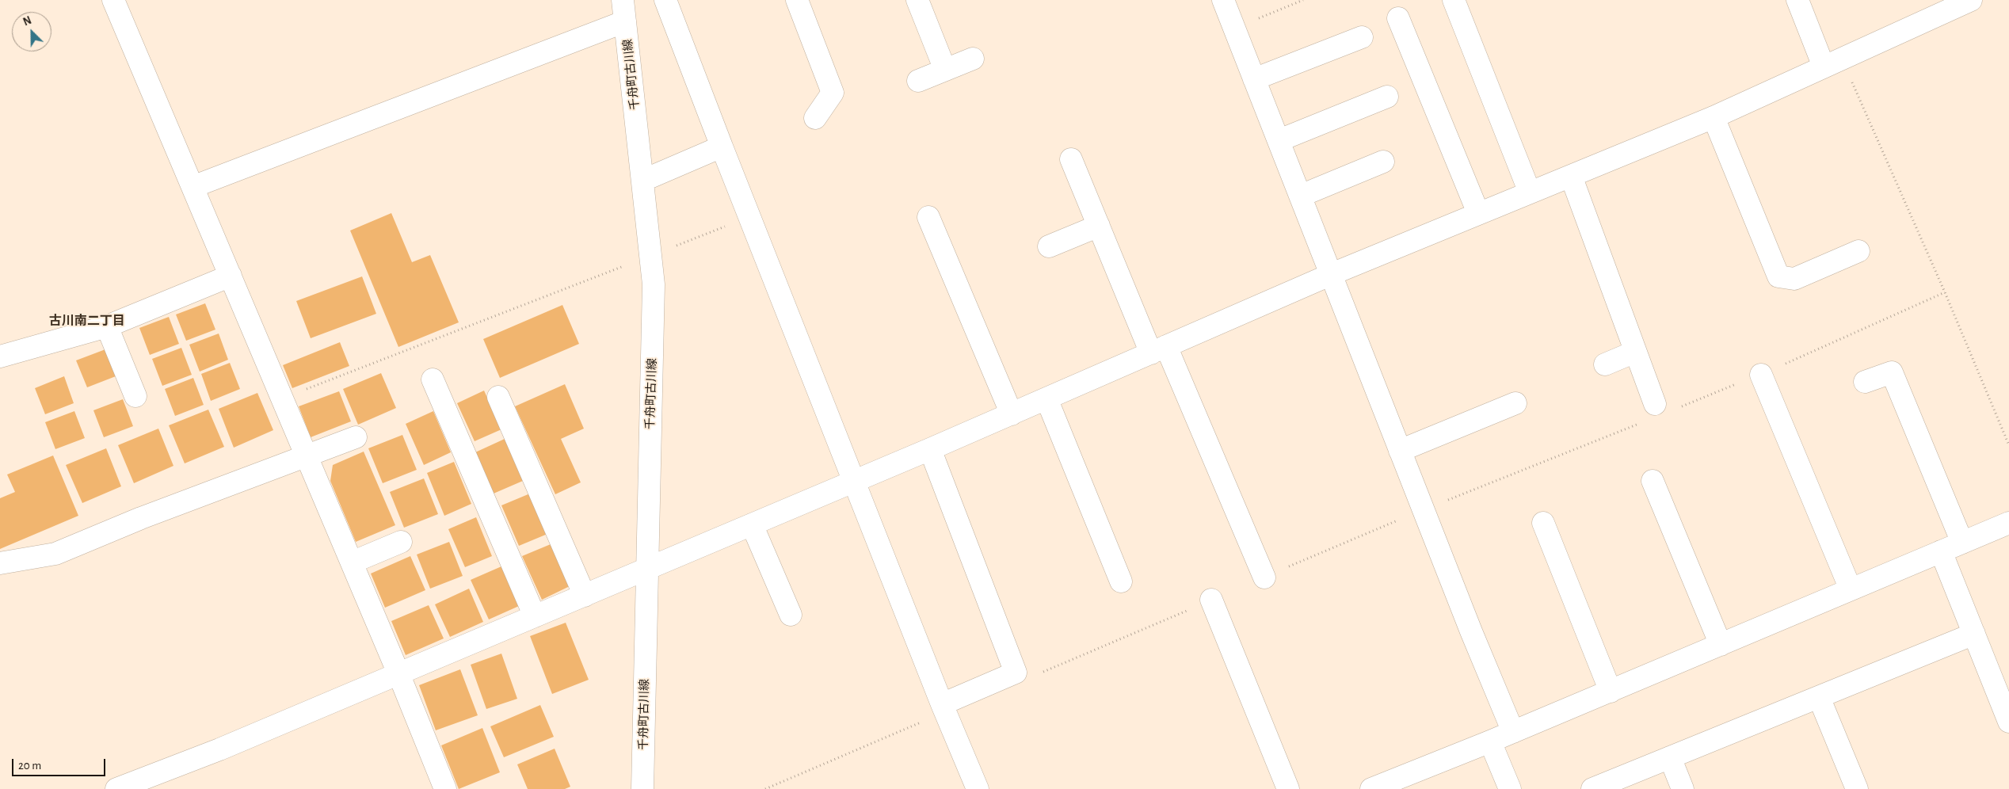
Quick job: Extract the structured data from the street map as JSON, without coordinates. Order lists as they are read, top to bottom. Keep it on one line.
{"streets":{"street":["千舟町古川線"]},"districts":["古川南二丁目"],"scale_bar":"20 m","north":"top left"}
